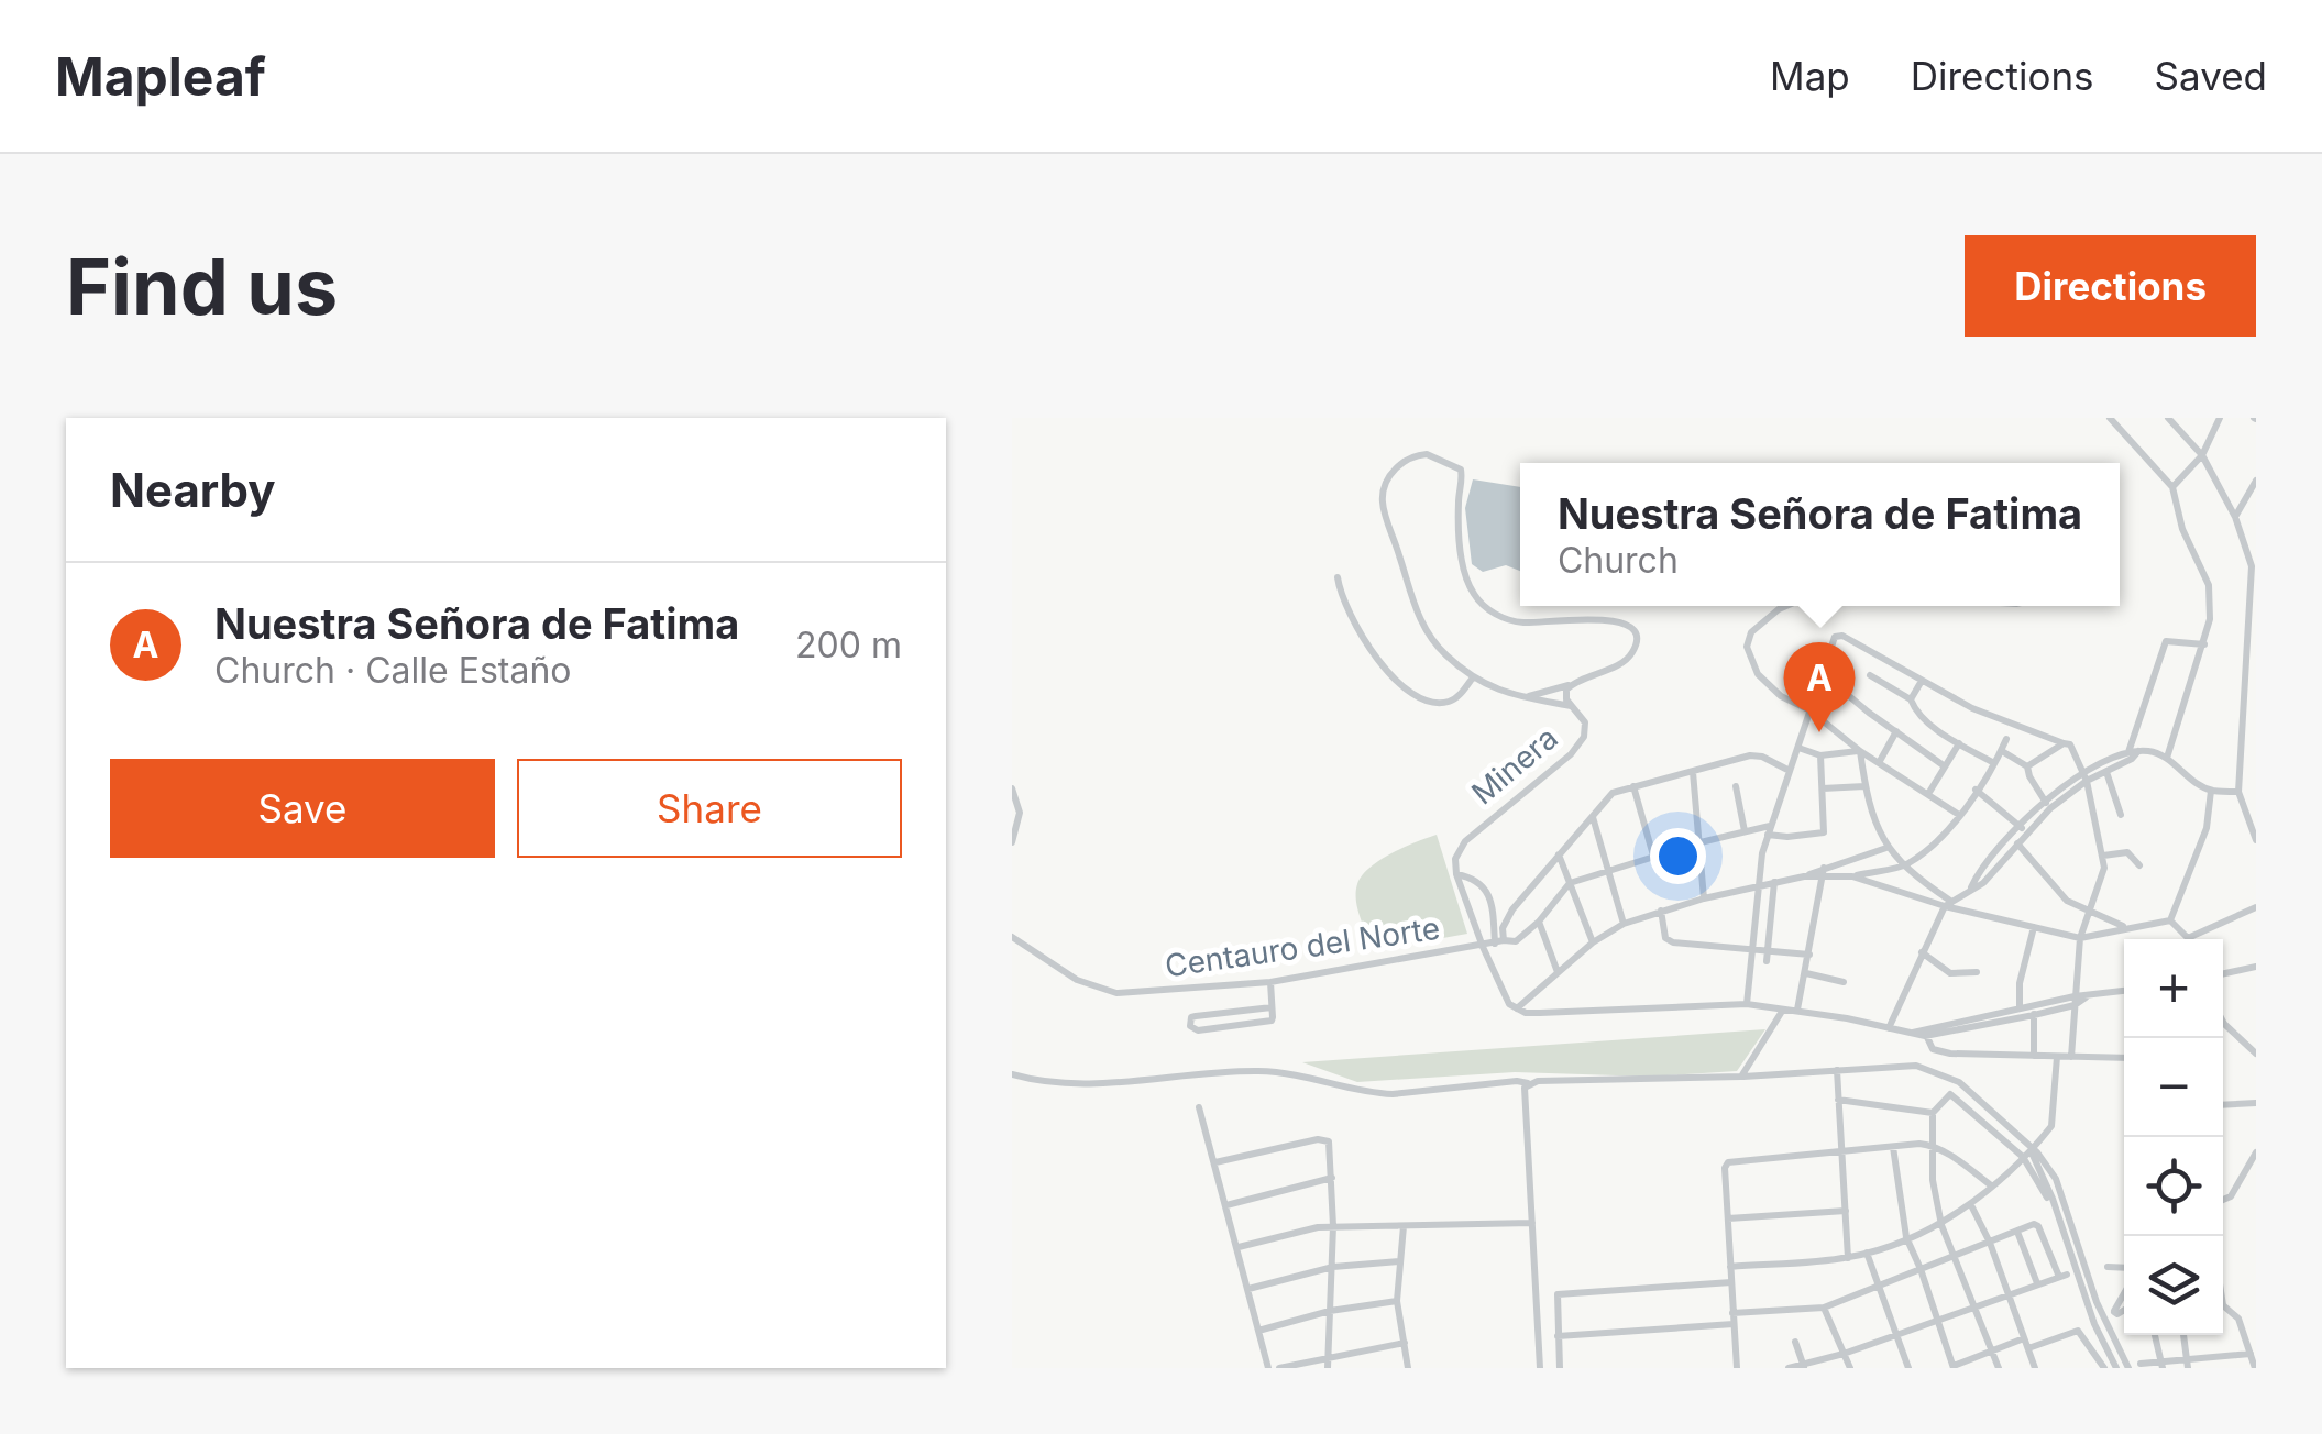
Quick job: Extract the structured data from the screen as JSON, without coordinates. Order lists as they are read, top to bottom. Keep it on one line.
{"streets":{"street":["Minera","Centauro del Norte"]},"page":{"header":"Mapleaf","nav":["Map","Directions","Saved"],"buttons":["Directions",["Save","Share"]],"title":"Find us","heading":"Nearby","popup":["Nuestra Señora de Fatima","Church"],"list":[{"mark":"A","name":"Nuestra Señora de Fatima","note":"Church · Calle Estaño","value":"200 m"}],"pins":"A","map_buttons":["+","−"]}}
